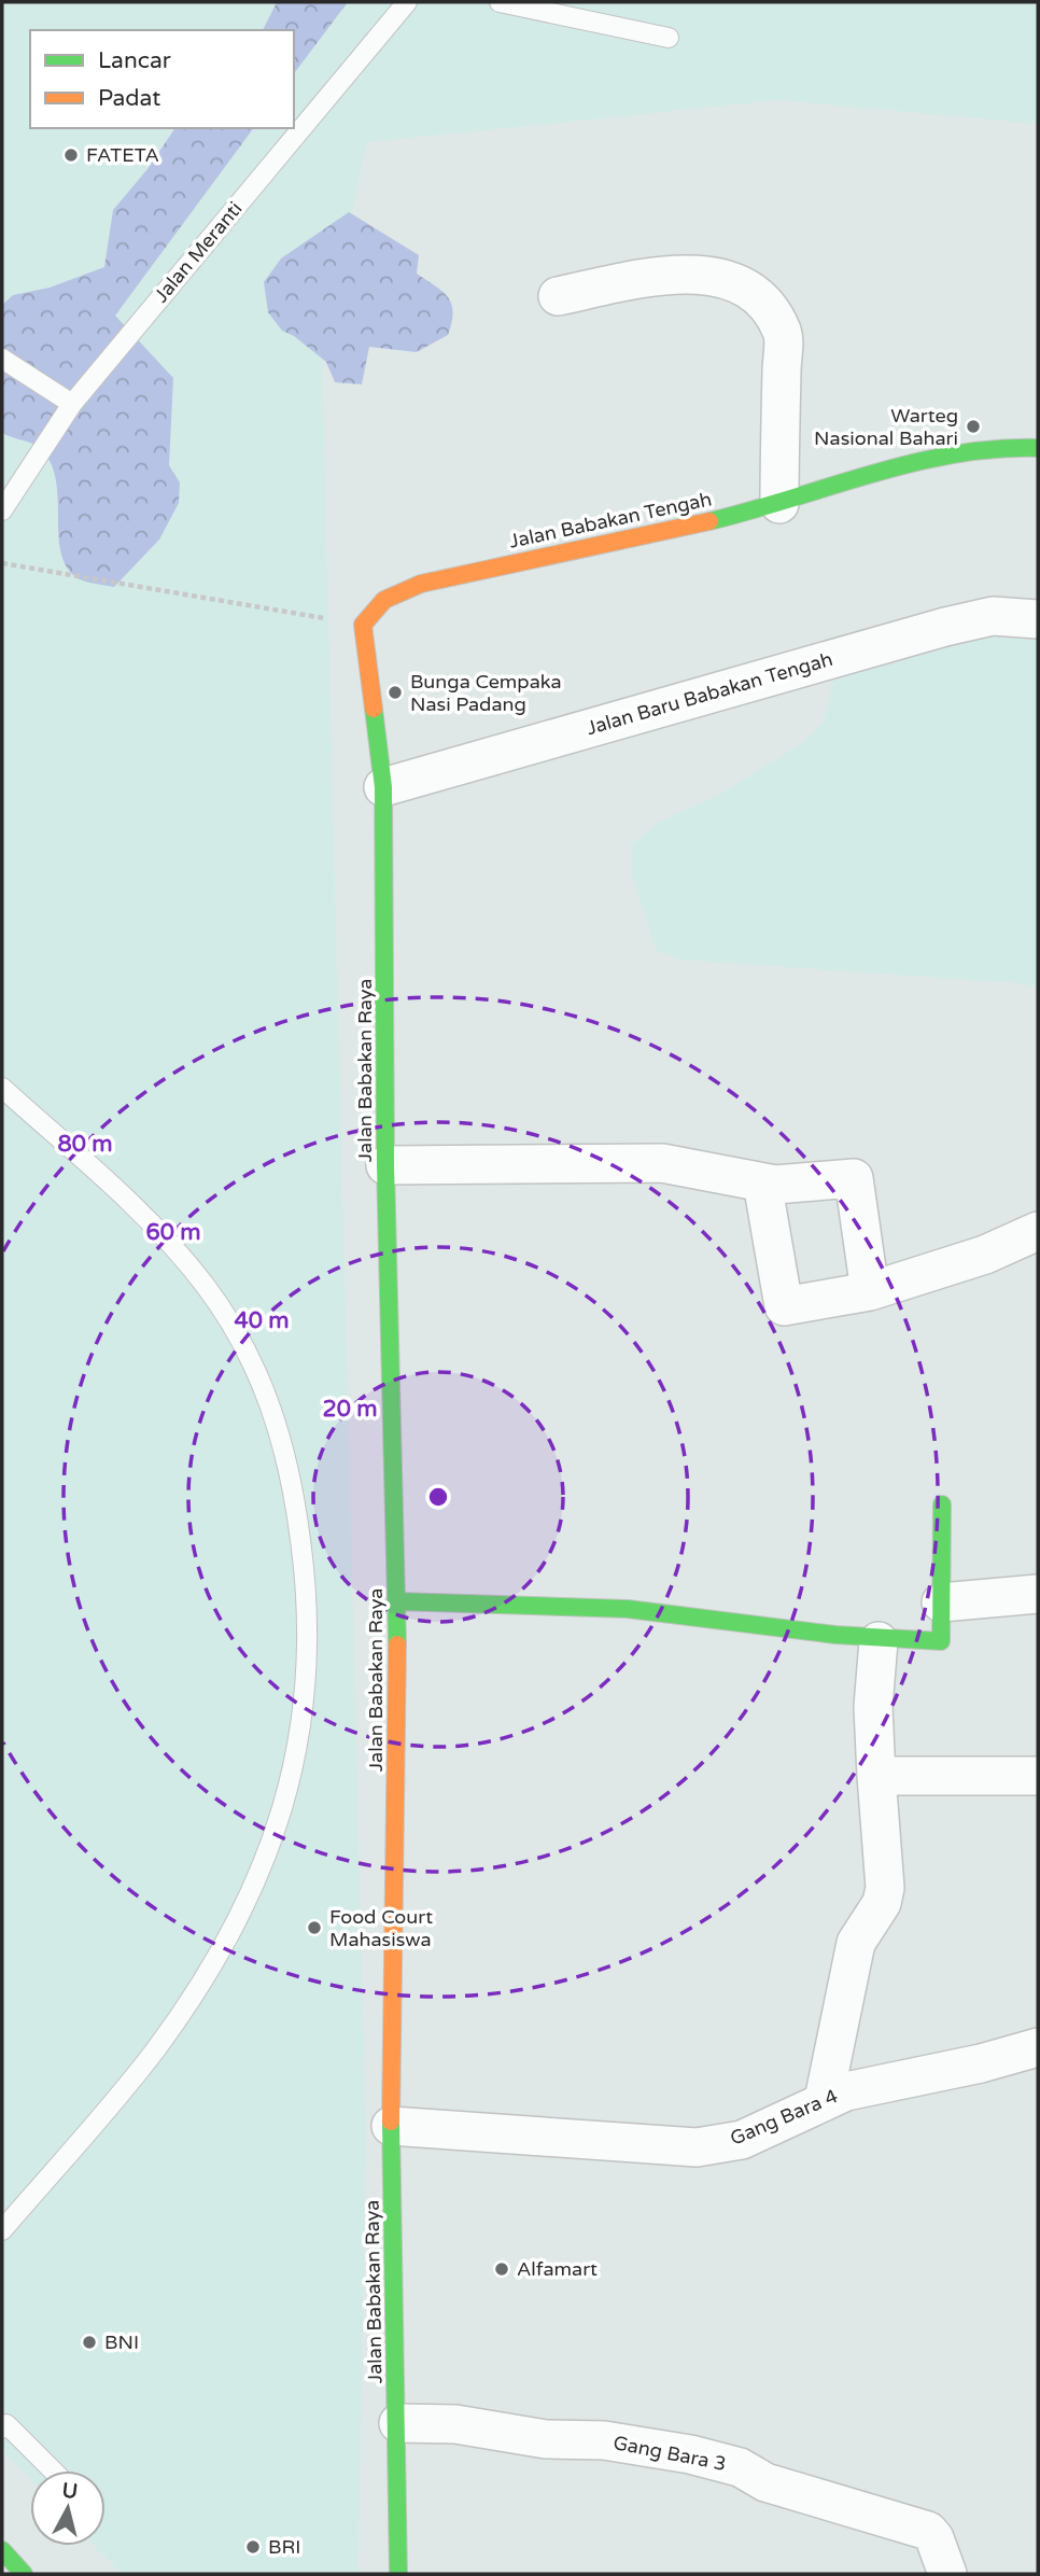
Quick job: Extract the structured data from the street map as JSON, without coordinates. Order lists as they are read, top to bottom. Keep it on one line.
{"streets":{"main road":["Jalan Babakan Tengah","Jalan Babakan Raya"],"street":["Jalan Baru Babakan Tengah","Gang Bara 4","Gang Bara 3"],"lane":["Jalan Meranti"]},"crossings":[["Jalan Baru Babakan Tengah","Jalan Babakan Raya"],["Jalan Babakan Raya","Gang Bara 4"],["Jalan Babakan Raya","Gang Bara 3"]],"places":["FATETA","Warteg Nasional Bahari","Bunga Cempaka Nasi Padang","Food Court Mahasiswa","Alfamart","BNI","BRI"],"legend":["Lancar","Padat"],"north":"top","rings":["80 m","60 m","40 m","20 m"]}
